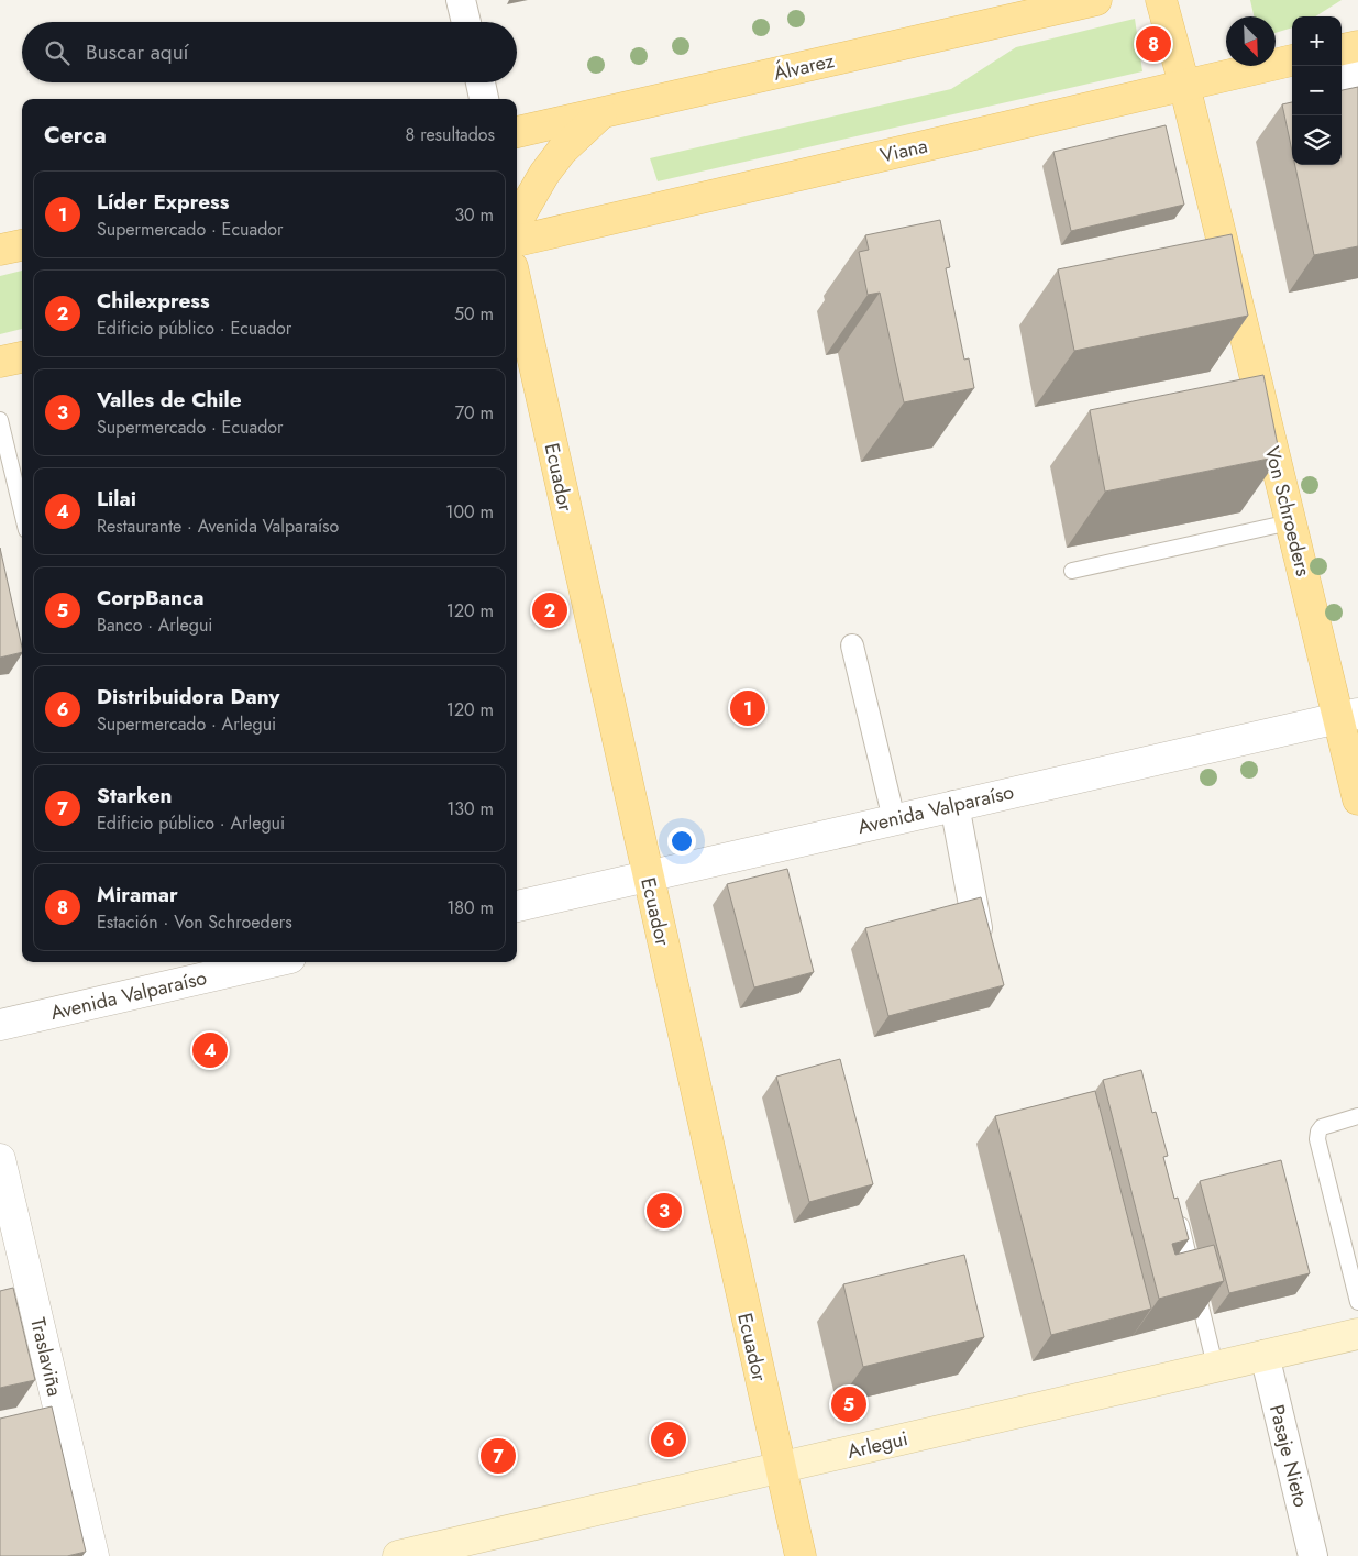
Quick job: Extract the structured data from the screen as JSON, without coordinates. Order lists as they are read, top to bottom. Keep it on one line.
{"streets":{"main road":["Álvarez","Viana","Ecuador","Von Schroeders","Arlegui"],"street":["Avenida Valparaíso","Traslaviña","Pasaje Nieto"]},"crossings":[["Viana","Von Schroeders"],["Ecuador","Avenida Valparaíso"],["Ecuador","Arlegui"],["Von Schroeders","Avenida Valparaíso"],["Arlegui","Pasaje Nieto"]],"north":"bottom right","page":{"map_buttons":["+","−"],"search":"Buscar aquí","pins":["8","2","1","4","3","5","6","7"],"heading":["Cerca","8 resultados"],"list":[{"mark":"1","name":"Líder Express","note":"Supermercado · Ecuador","value":"30 m"},{"mark":"2","name":"Chilexpress","note":"Edificio público · Ecuador","value":"50 m"},{"mark":"3","name":"Valles de Chile","note":"Supermercado · Ecuador","value":"70 m"},{"mark":"4","name":"Lilai","note":"Restaurante · Avenida Valparaíso","value":"100 m"},{"mark":"5","name":"CorpBanca","note":"Banco · Arlegui","value":"120 m"},{"mark":"6","name":"Distribuidora Dany","note":"Supermercado · Arlegui","value":"120 m"},{"mark":"7","name":"Starken","note":"Edificio público · Arlegui","value":"130 m"},{"mark":"8","name":"Miramar","note":"Estación · Von Schroeders","value":"180 m"}]}}
